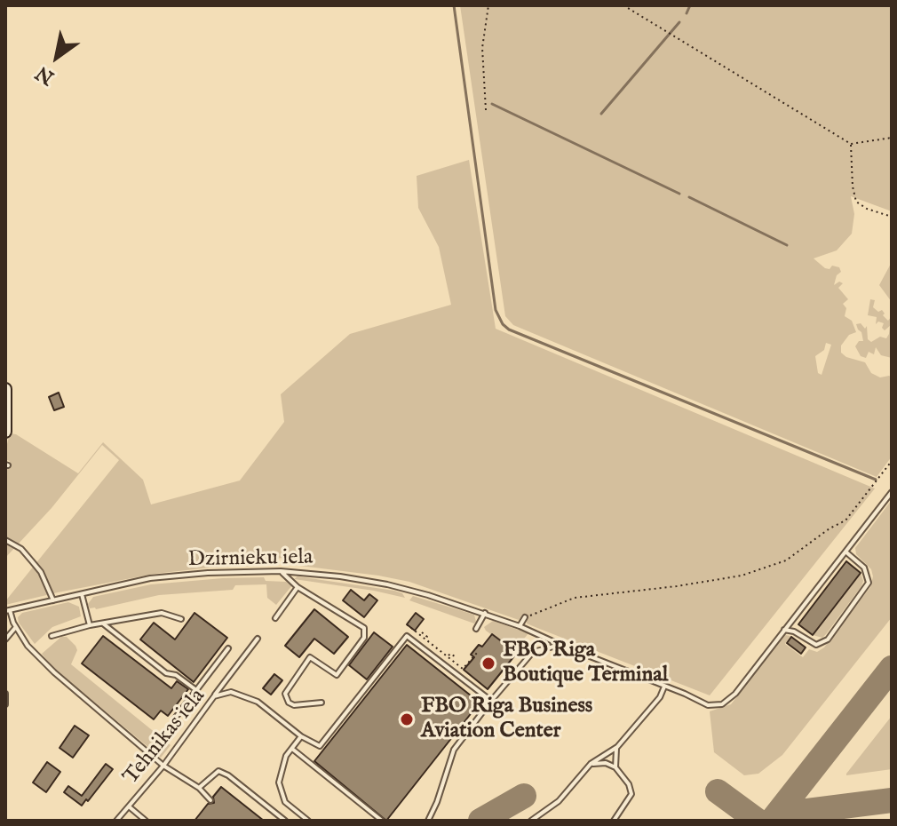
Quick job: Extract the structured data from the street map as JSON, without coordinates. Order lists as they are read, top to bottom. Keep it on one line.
{"streets":{"lane":["Dzirnieku iela","Tehnikas iela"]},"places":["FBO Riga Boutique Terminal","FBO Riga Business Aviation Center"],"north":"bottom left"}
